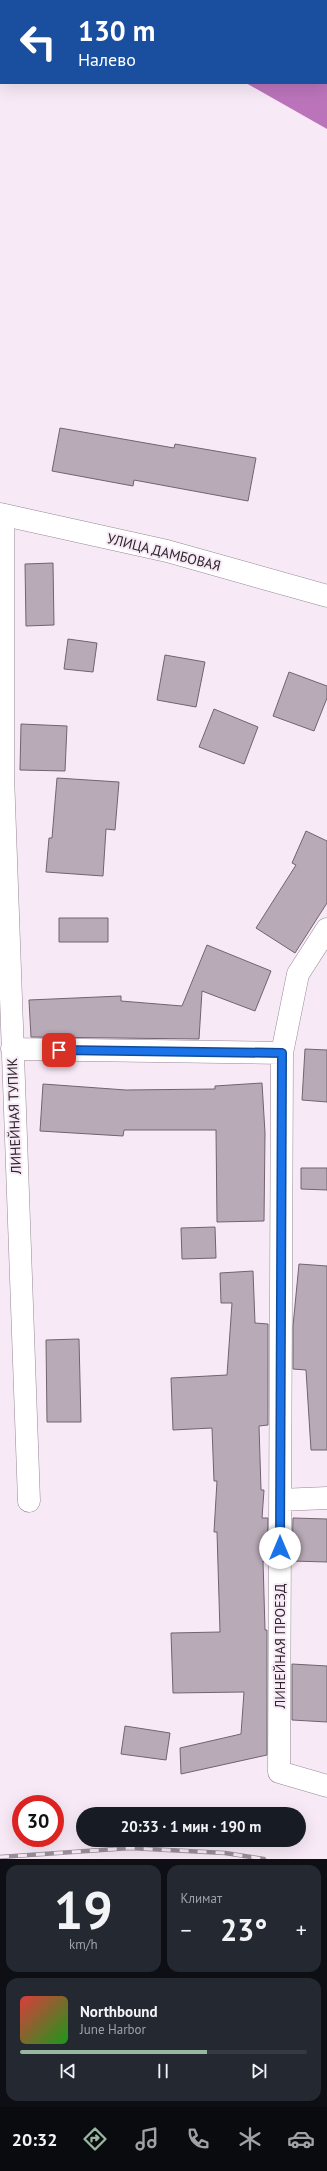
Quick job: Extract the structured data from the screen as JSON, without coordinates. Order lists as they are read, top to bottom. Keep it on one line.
{"streets":{"street":["УЛИЦА ДАМБОВАЯ","ЛИНЕЙНАЯ ТУПИК","ЛИНЕЙНАЯ ПРОЕЗД"]},"crossings":[["УЛИЦА ДАМБОВАЯ","ЛИНЕЙНАЯ ТУПИК"]],"page":{"turn":["130 m","Налево"],"limit":"30","trip":"20:33 · 1 мин · 190 m","tile":[["19","km/h"],"Климат"],"heat":["−","23°","+"],"song":["Northbound","June Harbor"],"tabs":"20:32"}}
